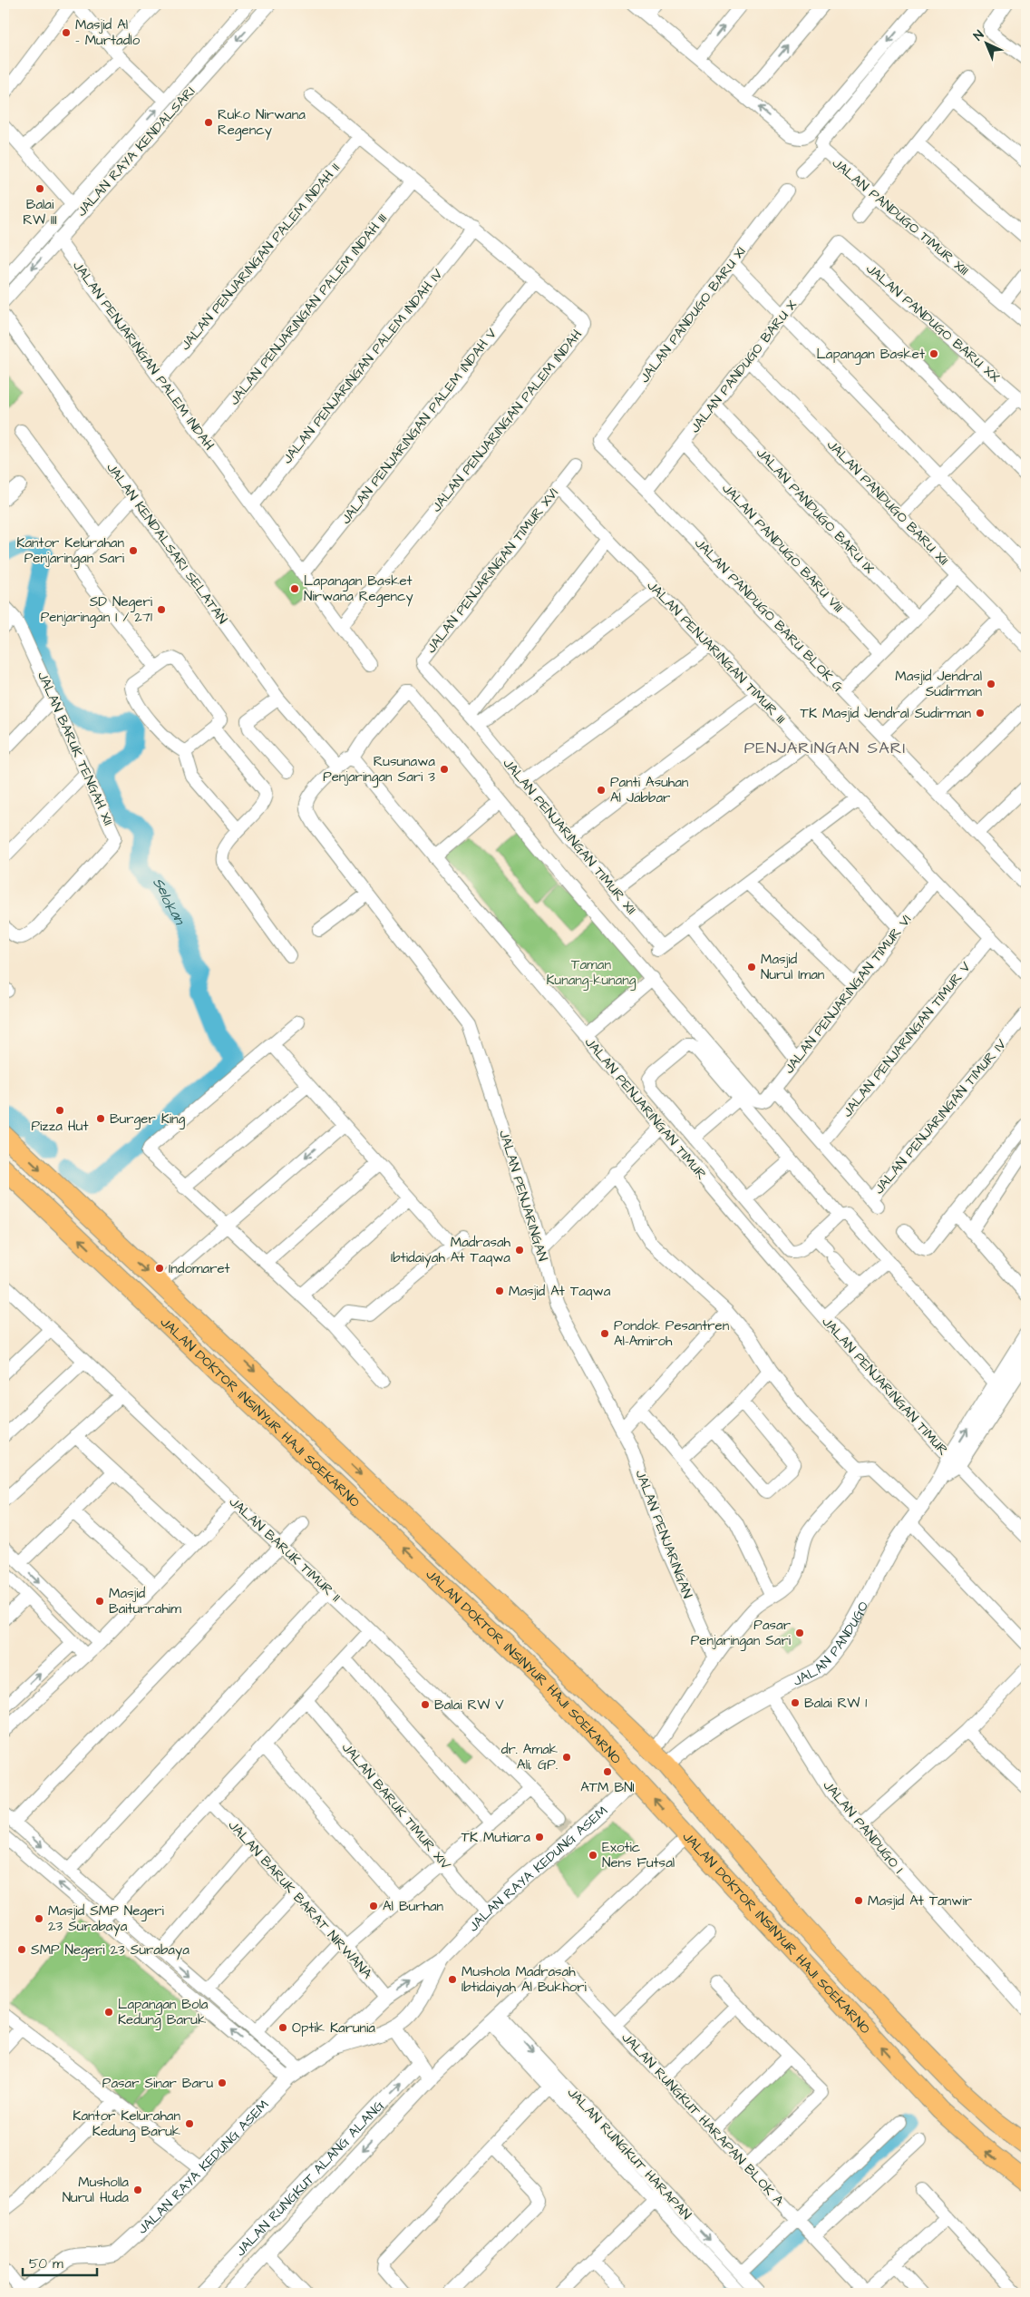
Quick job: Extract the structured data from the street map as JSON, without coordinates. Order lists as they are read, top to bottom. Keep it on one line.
{"streets":{"main road":["JALAN DOKTOR INSINYUR HAJI SOEKARNO"],"street":["JALAN RAYA KENDALSARI","JALAN PANDUGO TIMUR XIII","JALAN PENJARINGAN PALEM INDAH II","JALAN PENJARINGAN PALEM INDAH III","JALAN PANDUGO BARU XI","JALAN PANDUGO BARU XX","JALAN PENJARINGAN PALEM INDAH","JALAN PENJARINGAN PALEM INDAH IV","JALAN PANDUGO BARU X","JALAN PENJARINGAN PALEM INDAH V","JALAN PANDUGO BARU XII","JALAN PANDUGO BARU IX","JALAN KENDALSARI SELATAN","JALAN PANDUGO BARU VIII","JALAN PENJARINGAN TIMUR XVI","JALAN PANDUGO BARU BLOK G","JALAN PENJARINGAN TIMUR III","JALAN BARUK TENGAH XII","JALAN PENJARINGAN TIMUR XII","JALAN PENJARINGAN TIMUR VI","JALAN PENJARINGAN TIMUR V","JALAN PENJARINGAN TIMUR","JALAN PENJARINGAN TIMUR IV","JALAN PENJARINGAN","JALAN BARUK TIMUR II","JALAN PANDUGO","JALAN BARUK TIMUR XIV","JALAN PANDUGO I","JALAN RAYA KEDUNG ASEM","JALAN BARUK BARAT NIRWANA","JALAN RUNGKUT HARAPAN BLOK A","JALAN RUNGKUT HARAPAN","JALAN RUNGKUT ALANG ALANG"]},"crossings":[["JALAN RAYA KENDALSARI","JALAN PENJARINGAN PALEM INDAH"],["JALAN PENJARINGAN PALEM INDAH II","JALAN PENJARINGAN PALEM INDAH"],["JALAN PENJARINGAN PALEM INDAH III","JALAN PENJARINGAN PALEM INDAH"],["JALAN PANDUGO BARU XI","JALAN PANDUGO BARU BLOK G"],["JALAN PANDUGO BARU XX","JALAN PANDUGO BARU X"],["JALAN PENJARINGAN PALEM INDAH","JALAN PENJARINGAN PALEM INDAH IV"],["JALAN PENJARINGAN PALEM INDAH","JALAN PENJARINGAN PALEM INDAH V"],["JALAN PANDUGO BARU X","JALAN PANDUGO BARU XII"],["JALAN PANDUGO BARU X","JALAN PANDUGO BARU IX"],["JALAN PANDUGO BARU X","JALAN PANDUGO BARU VIII"],["JALAN PANDUGO BARU X","JALAN PANDUGO BARU BLOK G"],["JALAN KENDALSARI SELATAN","JALAN PENJARINGAN"],["JALAN PENJARINGAN TIMUR XVI","JALAN PENJARINGAN TIMUR III"],["JALAN PENJARINGAN TIMUR XVI","JALAN PENJARINGAN TIMUR XII"],["JALAN PENJARINGAN TIMUR III","JALAN PENJARINGAN TIMUR XII"],["JALAN PENJARINGAN TIMUR III","JALAN PENJARINGAN TIMUR VI"],["JALAN PENJARINGAN TIMUR III","JALAN PENJARINGAN TIMUR V"],["JALAN PENJARINGAN TIMUR VI","JALAN PENJARINGAN TIMUR IV"],["JALAN PENJARINGAN TIMUR V","JALAN PENJARINGAN TIMUR IV"],["JALAN PENJARINGAN TIMUR","JALAN PANDUGO"],["JALAN DOKTOR INSINYUR HAJI SOEKARNO","JALAN PANDUGO"],["JALAN DOKTOR INSINYUR HAJI SOEKARNO","JALAN RAYA KEDUNG ASEM"],["JALAN BARUK TIMUR II","JALAN RAYA KEDUNG ASEM"],["JALAN PANDUGO","JALAN PANDUGO I"],["JALAN BARUK TIMUR XIV","JALAN RAYA KEDUNG ASEM"],["JALAN RAYA KEDUNG ASEM","JALAN BARUK BARAT NIRWANA"]],"districts":["PENJARINGAN SARI"],"water":["Selokan"],"parks":["Taman Kunang-kunang"],"places":["Masjid Al - Murtadlo","Ruko Nirwana Regency","Balai RW III","Lapangan Basket","Kantor Kelurahan Penjaringan Sari","Lapangan Basket Nirwana Regency","SD Negeri Penjaringan I / 271","Masjid Jendral Sudirman","TK Masjid Jendral Sudirman","Rusunawa Penjaringan Sari 3","Panti Asuhan Al Jabbar","Masjid Nurul Iman","Pizza Hut","Burger King","Madrasah Ibtidaiyah At Taqwa","Indomaret","Masjid At Taqwa","Pondok Pesantren Al-Amiroh","Masjid Baiturrahim","Pasar Penjaringan Sari","Balai RW 1","Balai RW V","dr. Amak Ali, GP.","ATM BNI","TK Mutiara","Exotic Nens Futsal","Masjid At Tanwir","Al Burhan","Masjid SMP Negeri 23 Surabaya","SMP Negeri 23 Surabaya","Mushola Madrasah Ibtidaiyah Al Bukhori","Lapangan Bola Kedung Baruk","Optik Karunia","Pasar Sinar Baru","Kantor Kelurahan Kedung Baruk","Musholla Nurul Huda"],"scale_bar":"50 m","north":"top left"}
